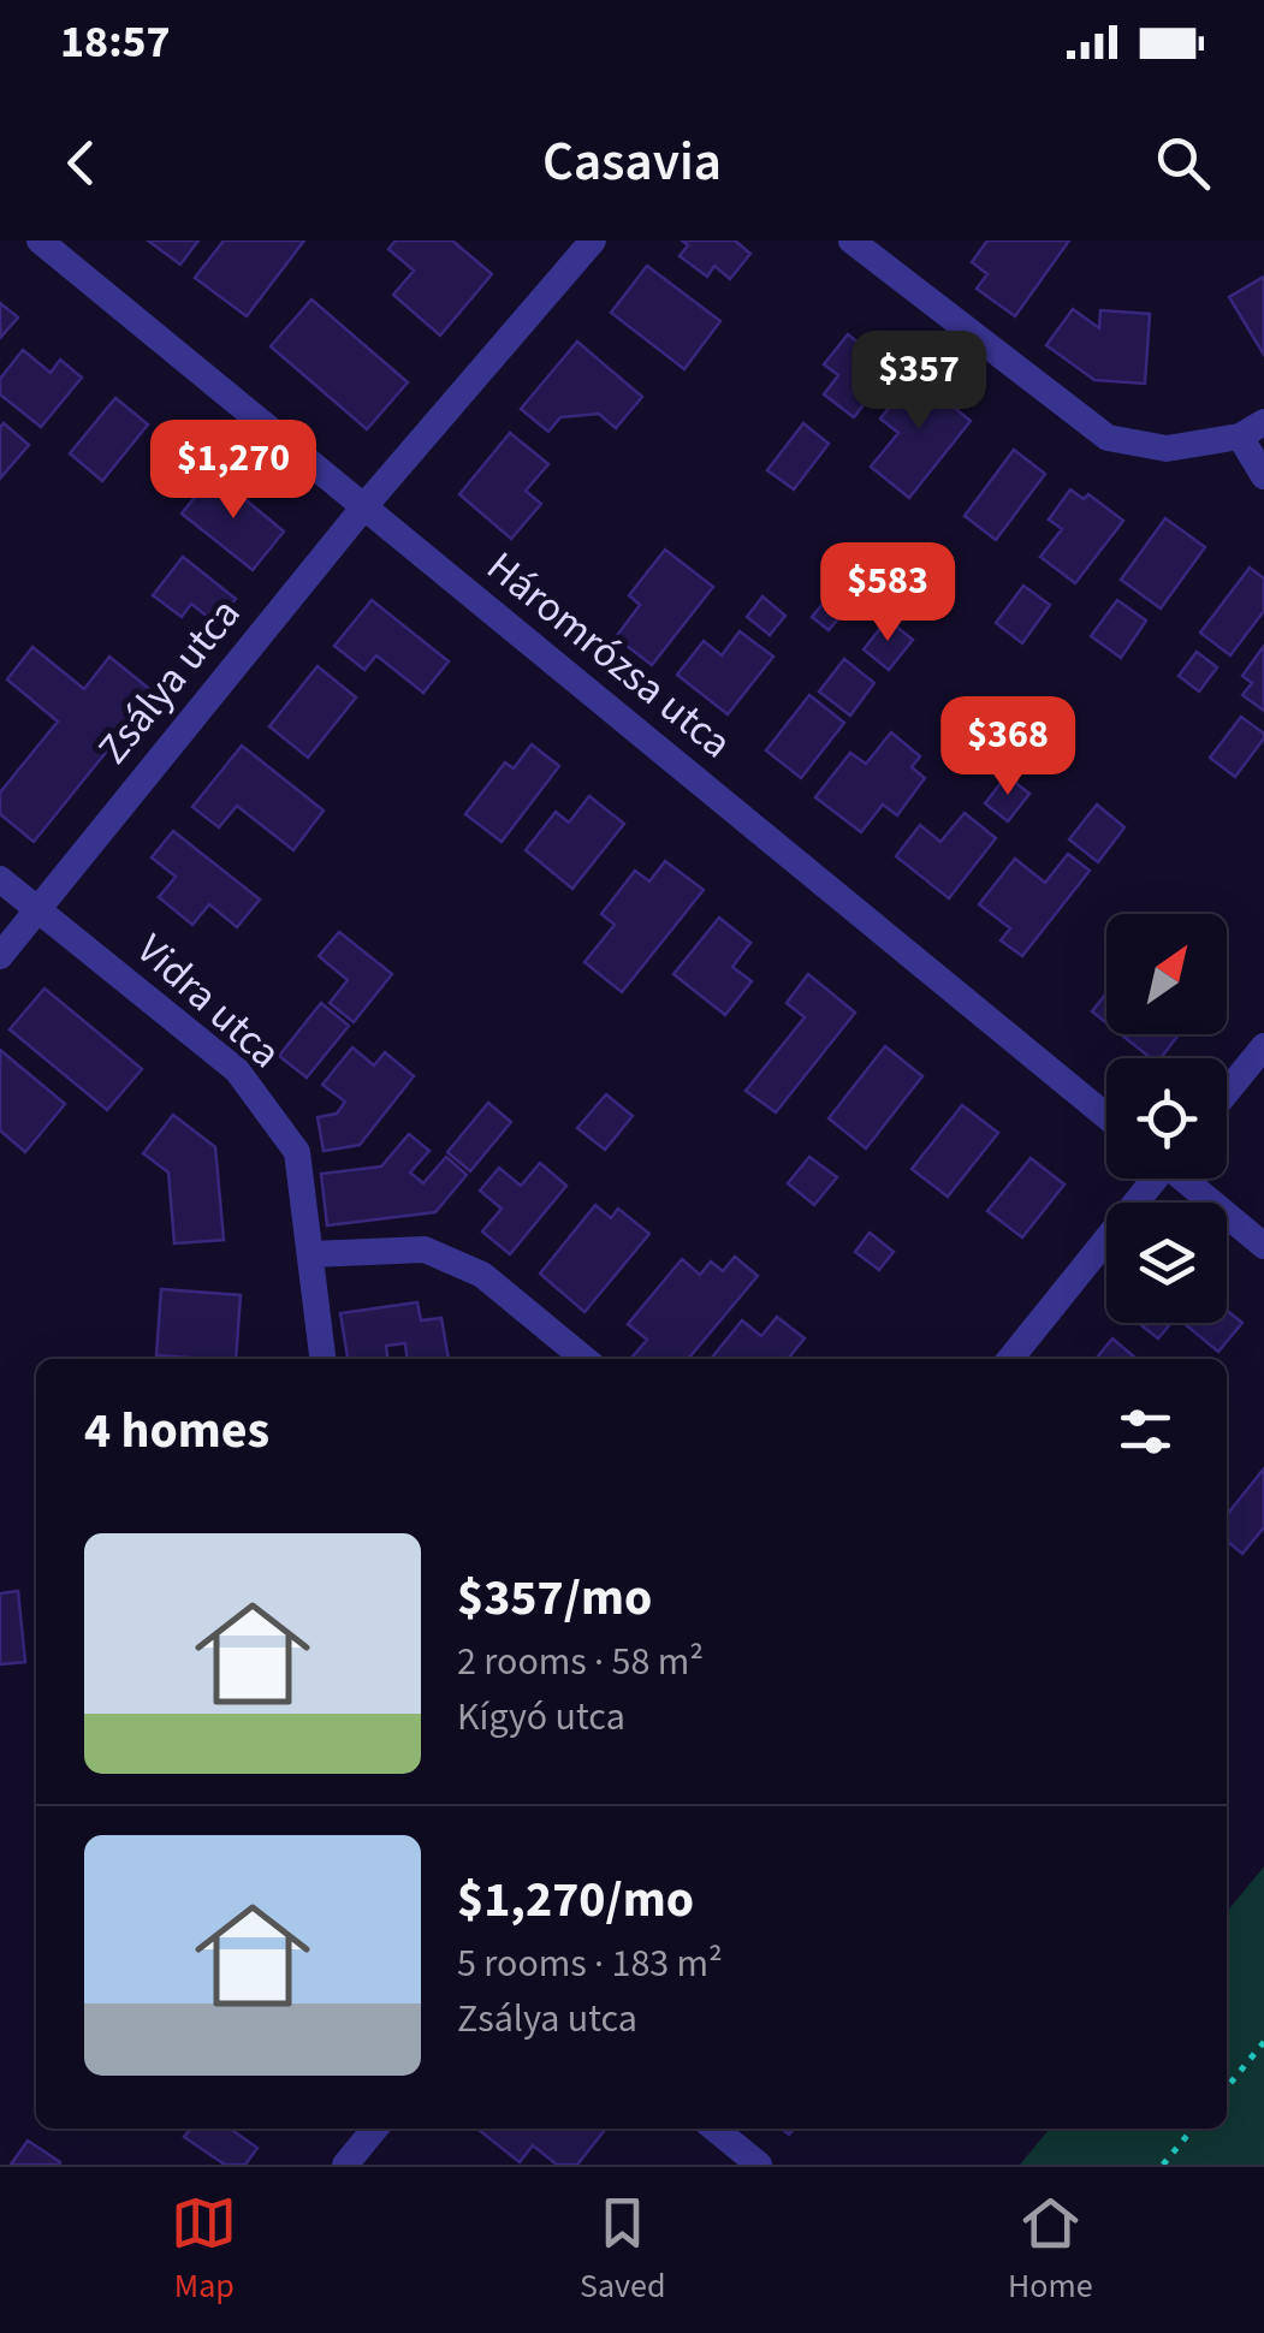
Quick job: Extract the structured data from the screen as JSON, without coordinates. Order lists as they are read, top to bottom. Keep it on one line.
{"streets":{"street":["Háromrózsa utca","Zsálya utca","Vidra utca"]},"crossings":[["Háromrózsa utca","Zsálya utca"],["Zsálya utca","Vidra utca"]],"north":"top right","page":{"status":"18:57","header":"Casavia","price":["$357","$1,270","$583","$368"],"heading":"4 homes","list":[{"name":"$357/mo","note":"2 rooms · 58 m² · Kígyó utca"},{"name":"$1,270/mo","note":"5 rooms · 183 m² · Zsálya utca"}],"tabs":["Map","Saved","Home"]}}
